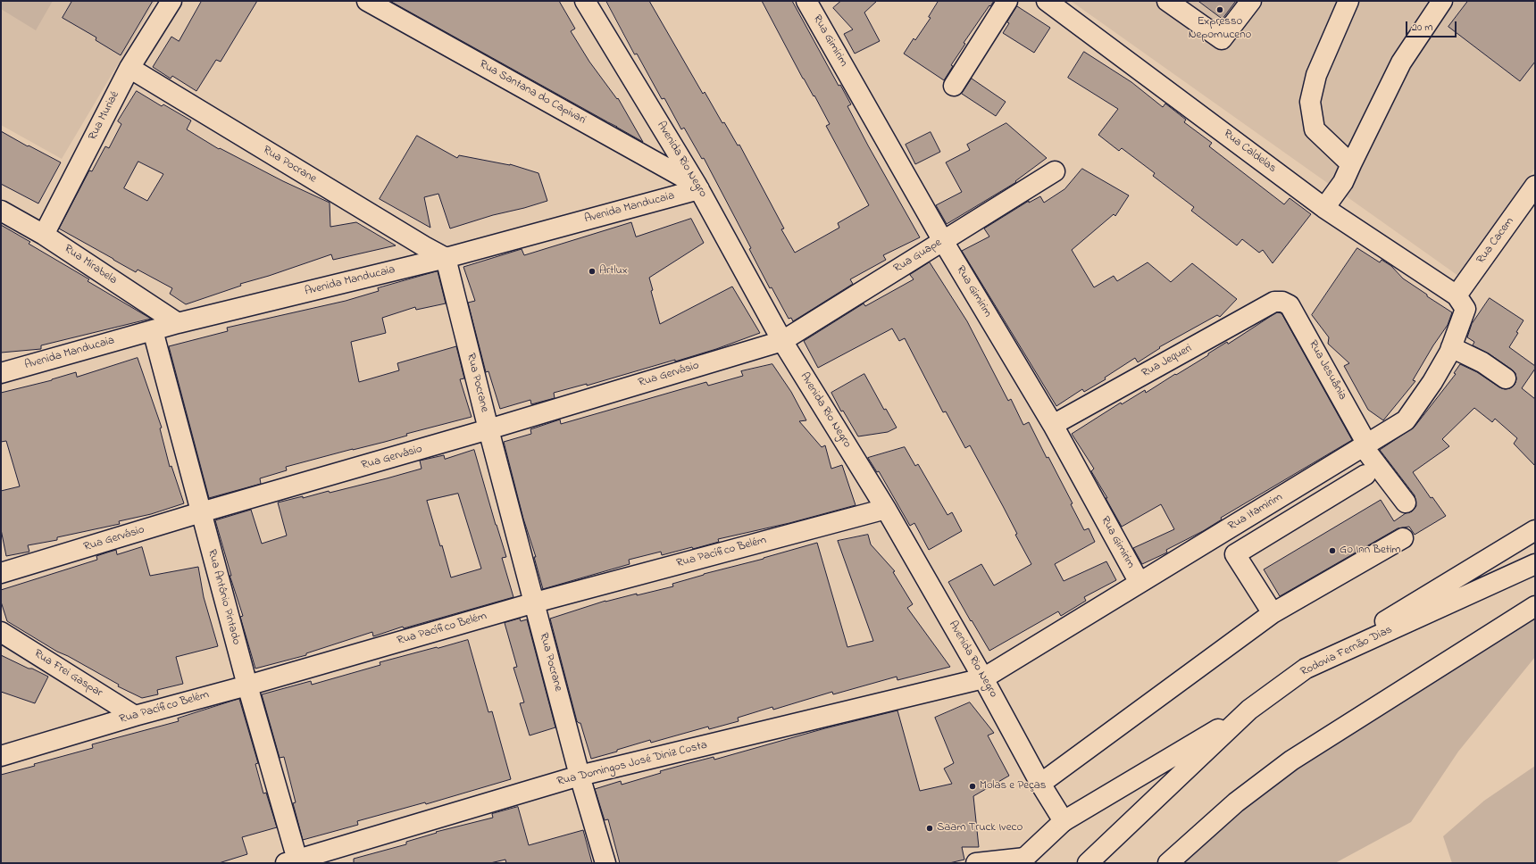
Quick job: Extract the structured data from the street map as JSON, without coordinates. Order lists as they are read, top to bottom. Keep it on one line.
{"streets":{"main road":["Rua Gimirim","Rua Santana do Capivari","Rua Muriaé","Rua Caldelas","Avenida Rio Negro","Rua Pocrane","Avenida Manducaia","Rua Cacem","Rua Guape","Rua Mirabela","Rua Jequeri","Rua Jesuânia","Rua Gervásio","Rua Itamirim","Rua Pacífico Belém","Rua Antônio Pintado","Rodovia Fernão Dias","Rua Frei Gaspar","Rua Domingos José Diniz Costa"]},"crossings":[["Rua Gimirim","Rua Guape"],["Rua Gimirim","Rua Jequeri"],["Rua Gimirim","Rua Itamirim"],["Rua Santana do Capivari","Avenida Rio Negro"],["Rua Santana do Capivari","Avenida Manducaia"],["Rua Muriaé","Rua Pocrane"],["Rua Muriaé","Rua Mirabela"],["Rua Caldelas","Rua Cacem"],["Rua Caldelas","Rua Itamirim"],["Avenida Rio Negro","Avenida Manducaia"],["Avenida Rio Negro","Rua Guape"],["Avenida Rio Negro","Rua Gervásio"],["Avenida Rio Negro","Rua Itamirim"],["Avenida Rio Negro","Rua Pacífico Belém"],["Avenida Rio Negro","Rua Domingos José Diniz Costa"],["Rua Pocrane","Avenida Manducaia"],["Rua Pocrane","Rua Gervásio"],["Rua Pocrane","Rua Pacífico Belém"],["Rua Pocrane","Rua Domingos José Diniz Costa"],["Avenida Manducaia","Rua Mirabela"],["Avenida Manducaia","Rua Antônio Pintado"],["Rua Cacem","Rua Itamirim"],["Rua Guape","Rua Gervásio"],["Rua Jequeri","Rua Jesuânia"],["Rua Jesuânia","Rua Itamirim"],["Rua Gervásio","Rua Antônio Pintado"],["Rua Itamirim","Rua Domingos José Diniz Costa"],["Rua Pacífico Belém","Rua Antônio Pintado"],["Rua Pacífico Belém","Rua Frei Gaspar"],["Rua Antônio Pintado","Rua Domingos José Diniz Costa"]],"places":["Expresso Nepomuceno","Artlux","Go Inn Betim","Molas e Peças","Saam Truck Iveco"],"scale_bar":"20 m"}
